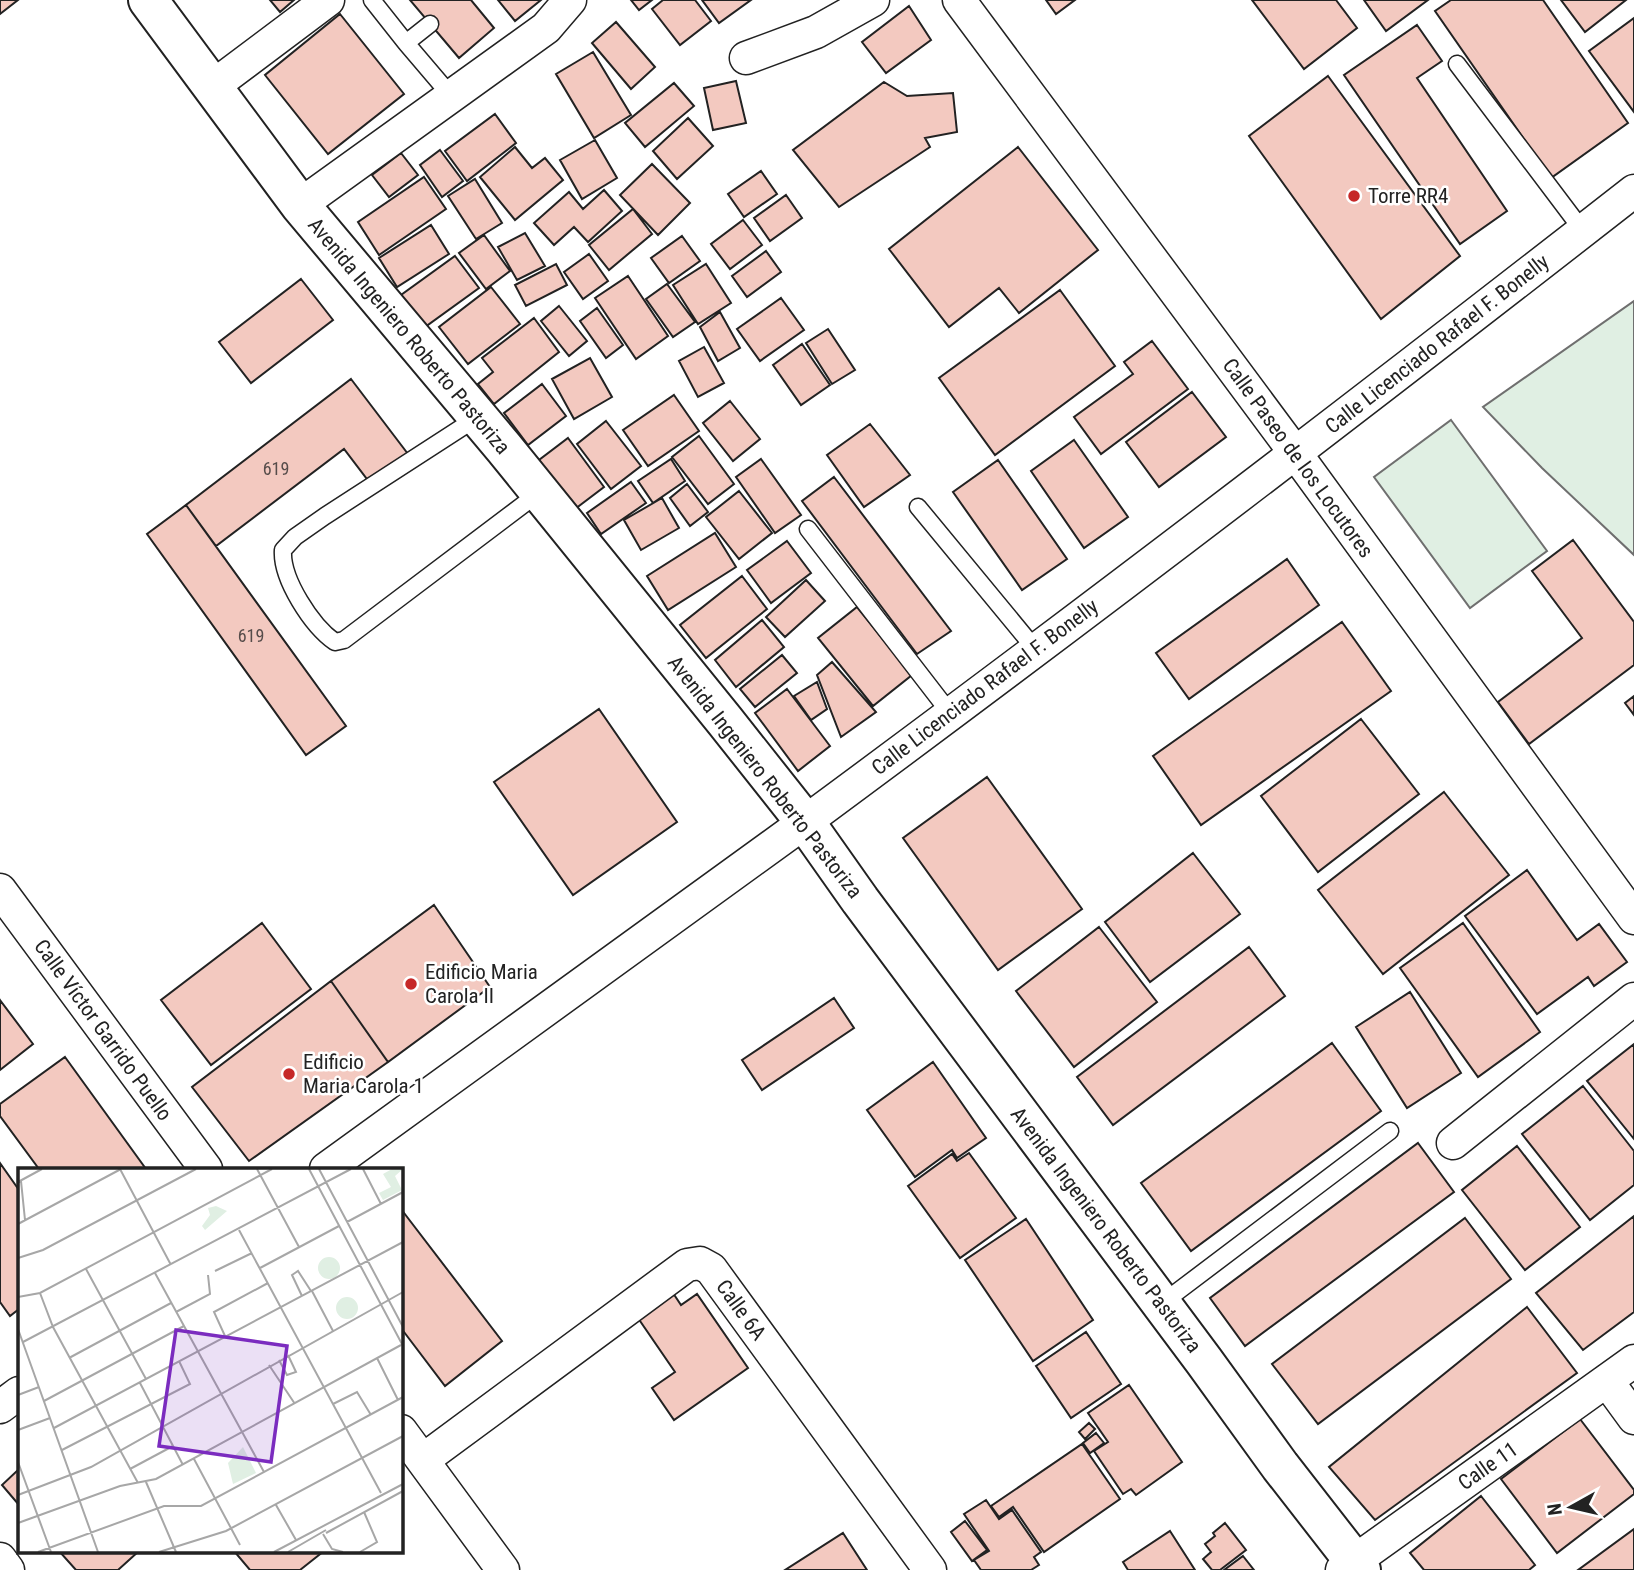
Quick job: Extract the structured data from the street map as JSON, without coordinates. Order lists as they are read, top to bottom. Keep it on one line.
{"streets":{"street":["Avenida Ingeniero Roberto Pastoriza","Calle Licenciado Rafael F. Bonelly","Calle Paseo de los Locutores","Calle Víctor Garrido Puello","Calle 6A","Calle 11"]},"crossings":[["Avenida Ingeniero Roberto Pastoriza","Calle Licenciado Rafael F. Bonelly"],["Avenida Ingeniero Roberto Pastoriza","Calle 11"],["Calle Licenciado Rafael F. Bonelly","Calle Paseo de los Locutores"]],"places":["Torre RR4","Edificio Maria Carola II","Edificio Maria Carola 1"],"house_numbers":["619","619"],"north":"left"}
